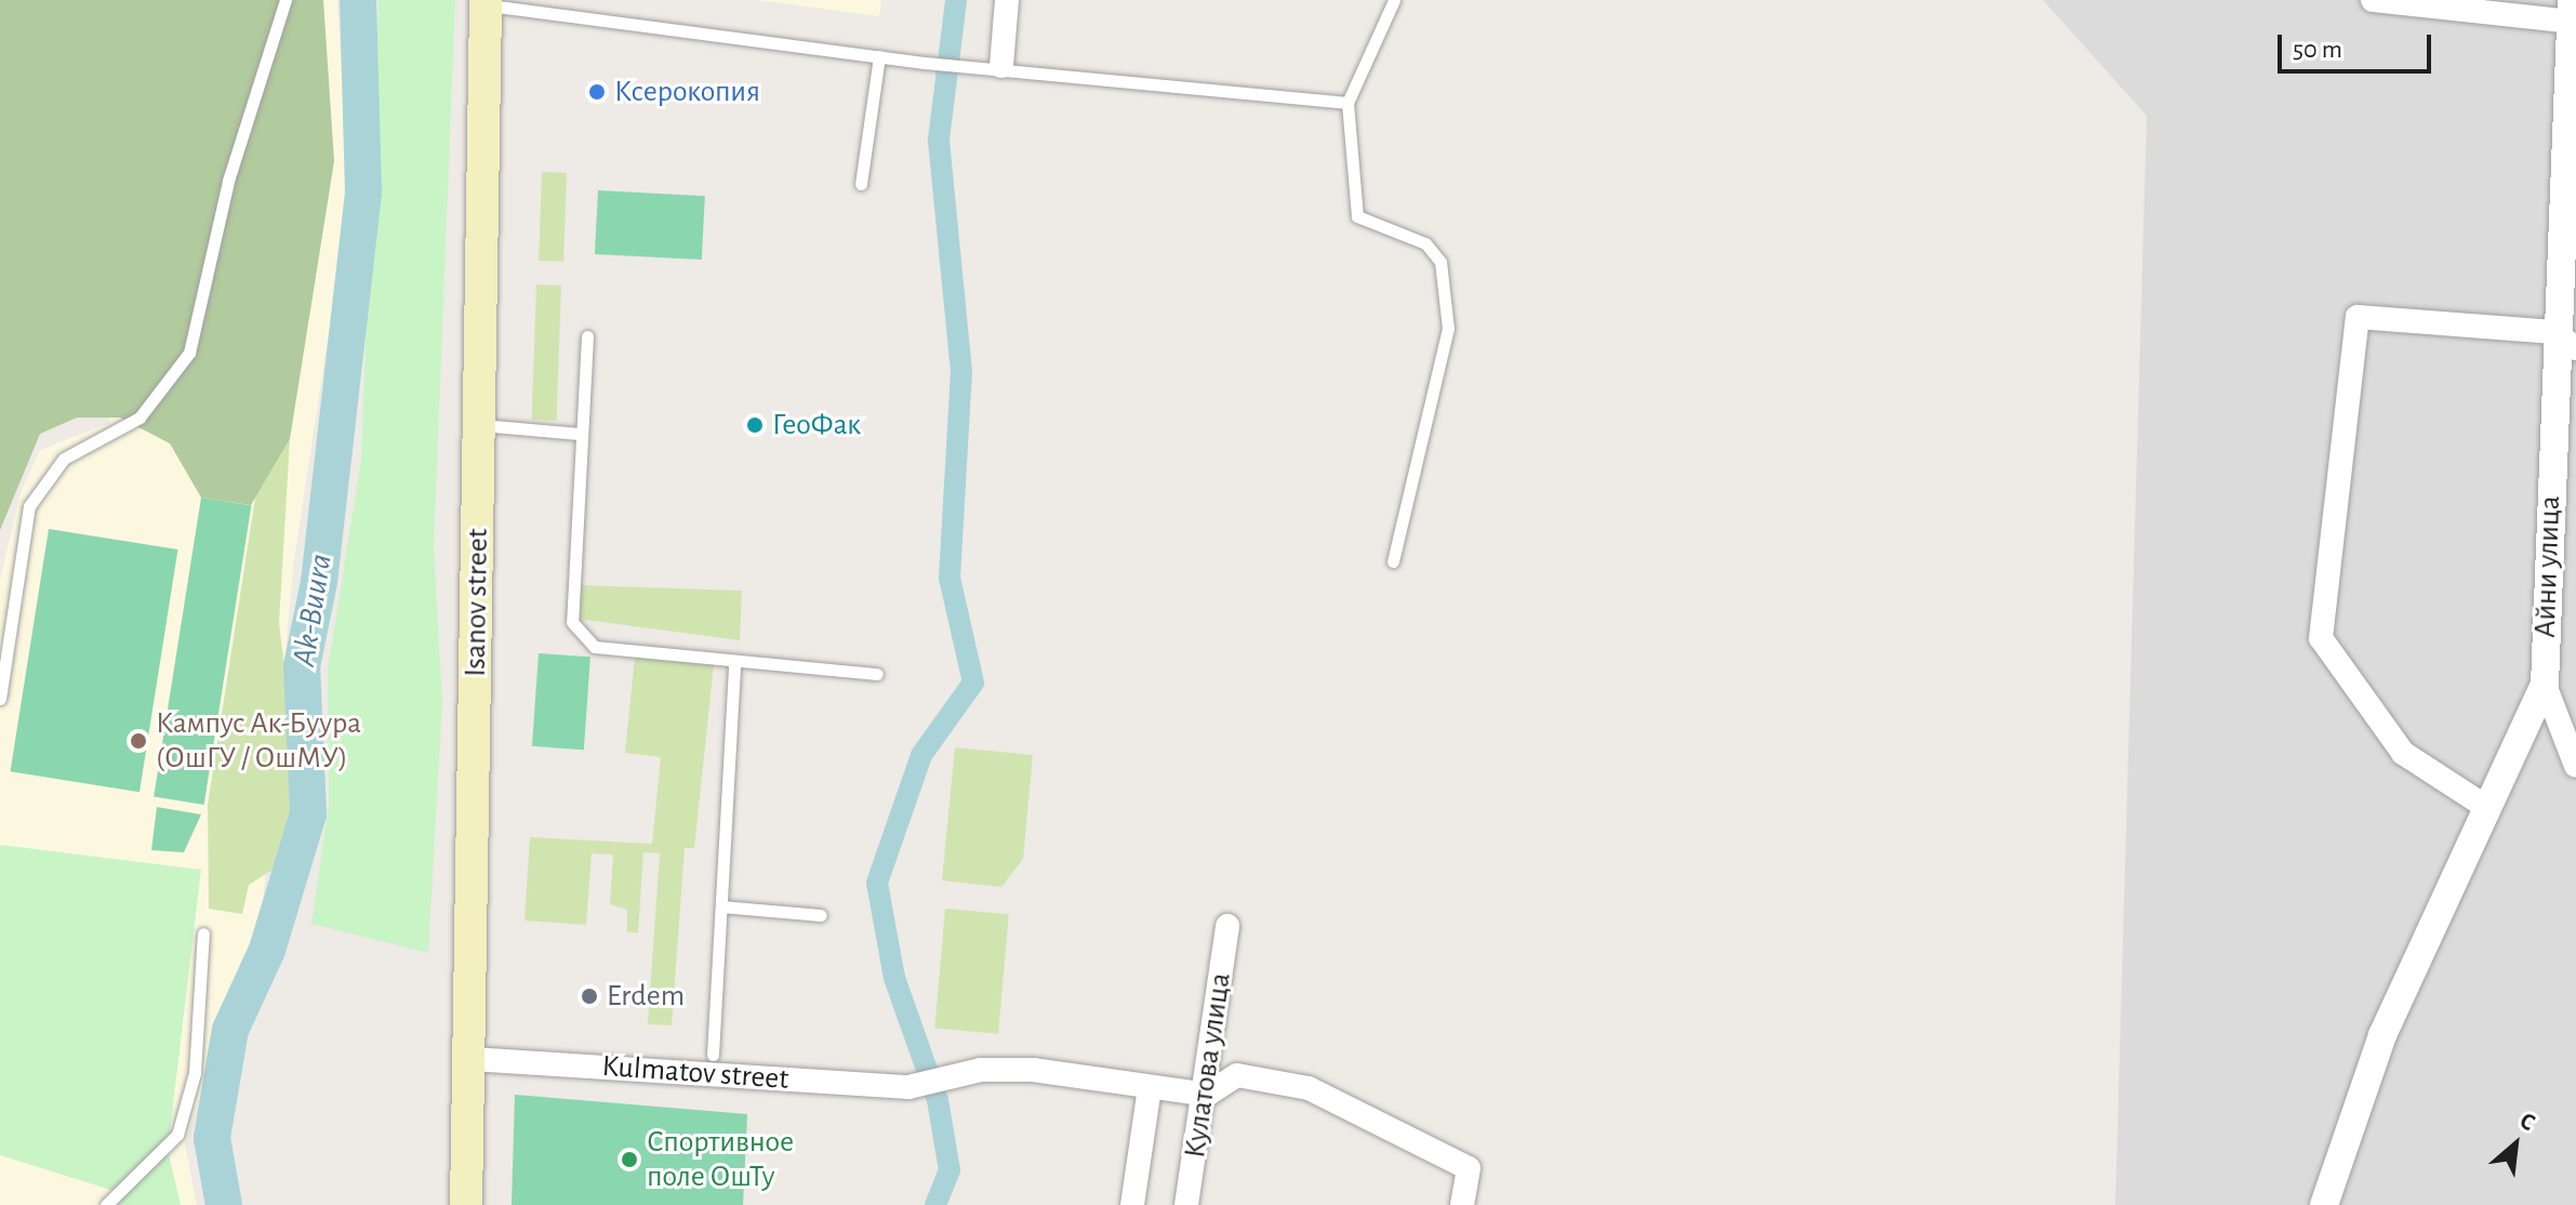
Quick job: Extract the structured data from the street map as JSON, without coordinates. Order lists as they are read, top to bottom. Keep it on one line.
{"streets":{"main road":["Isanov street"],"street":["Айни улица","Кулатова улица","Kulmatov street"]},"crossings":[["Isanov street","Kulmatov street"]],"water":["Ak-Buura"],"places":["Ксерокопия","ГеоФак","Кампус Ак-Буура (ОшГУ / ОшМУ)","Erdem","Спортивное поле ОшТу"],"scale_bar":"50 m","north":"top right"}
